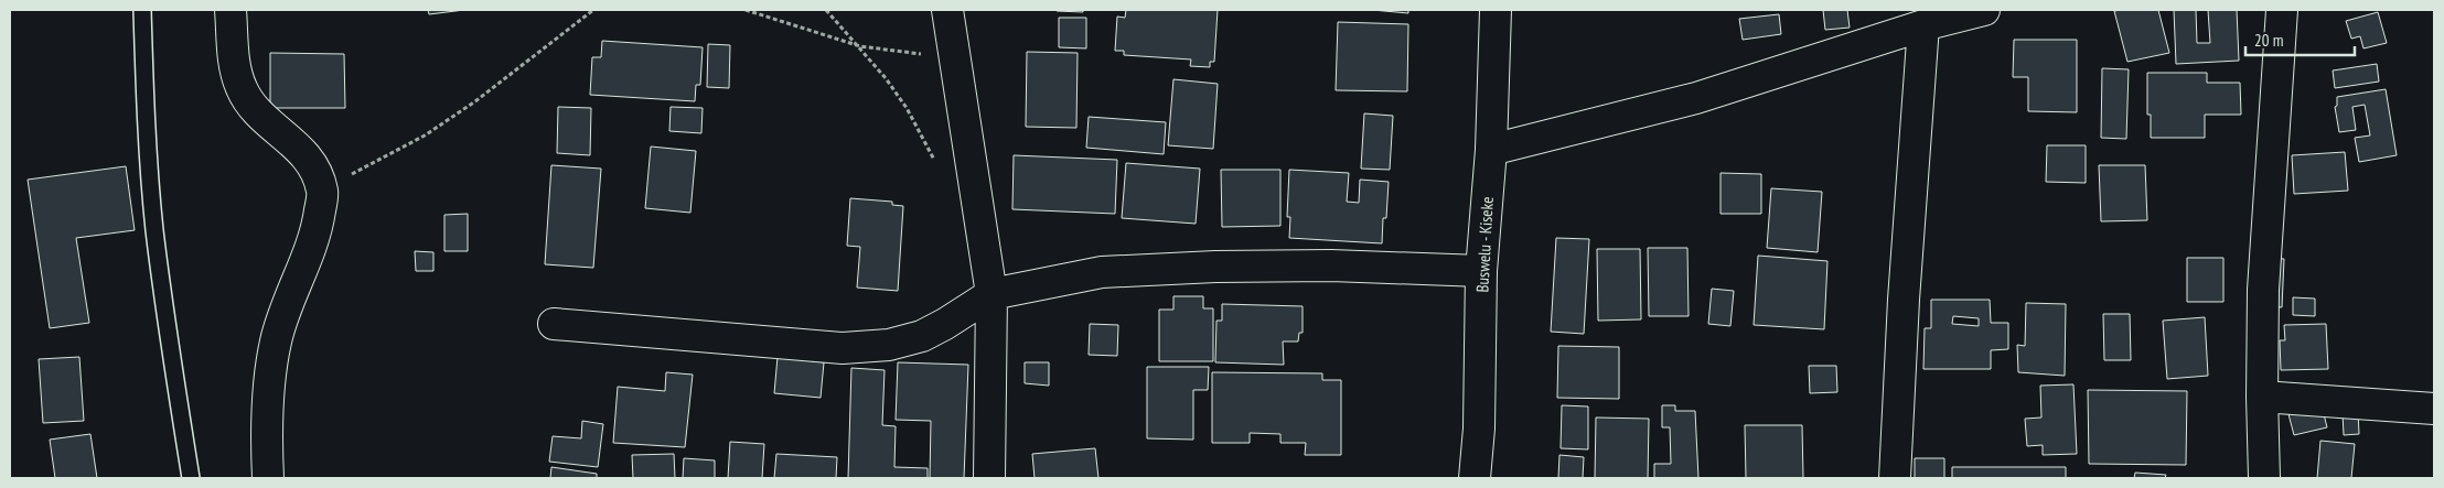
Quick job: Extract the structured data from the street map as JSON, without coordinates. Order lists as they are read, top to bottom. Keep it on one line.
{"streets":{"street":["Buswelu - Kiseke"]},"scale_bar":"20 m"}
